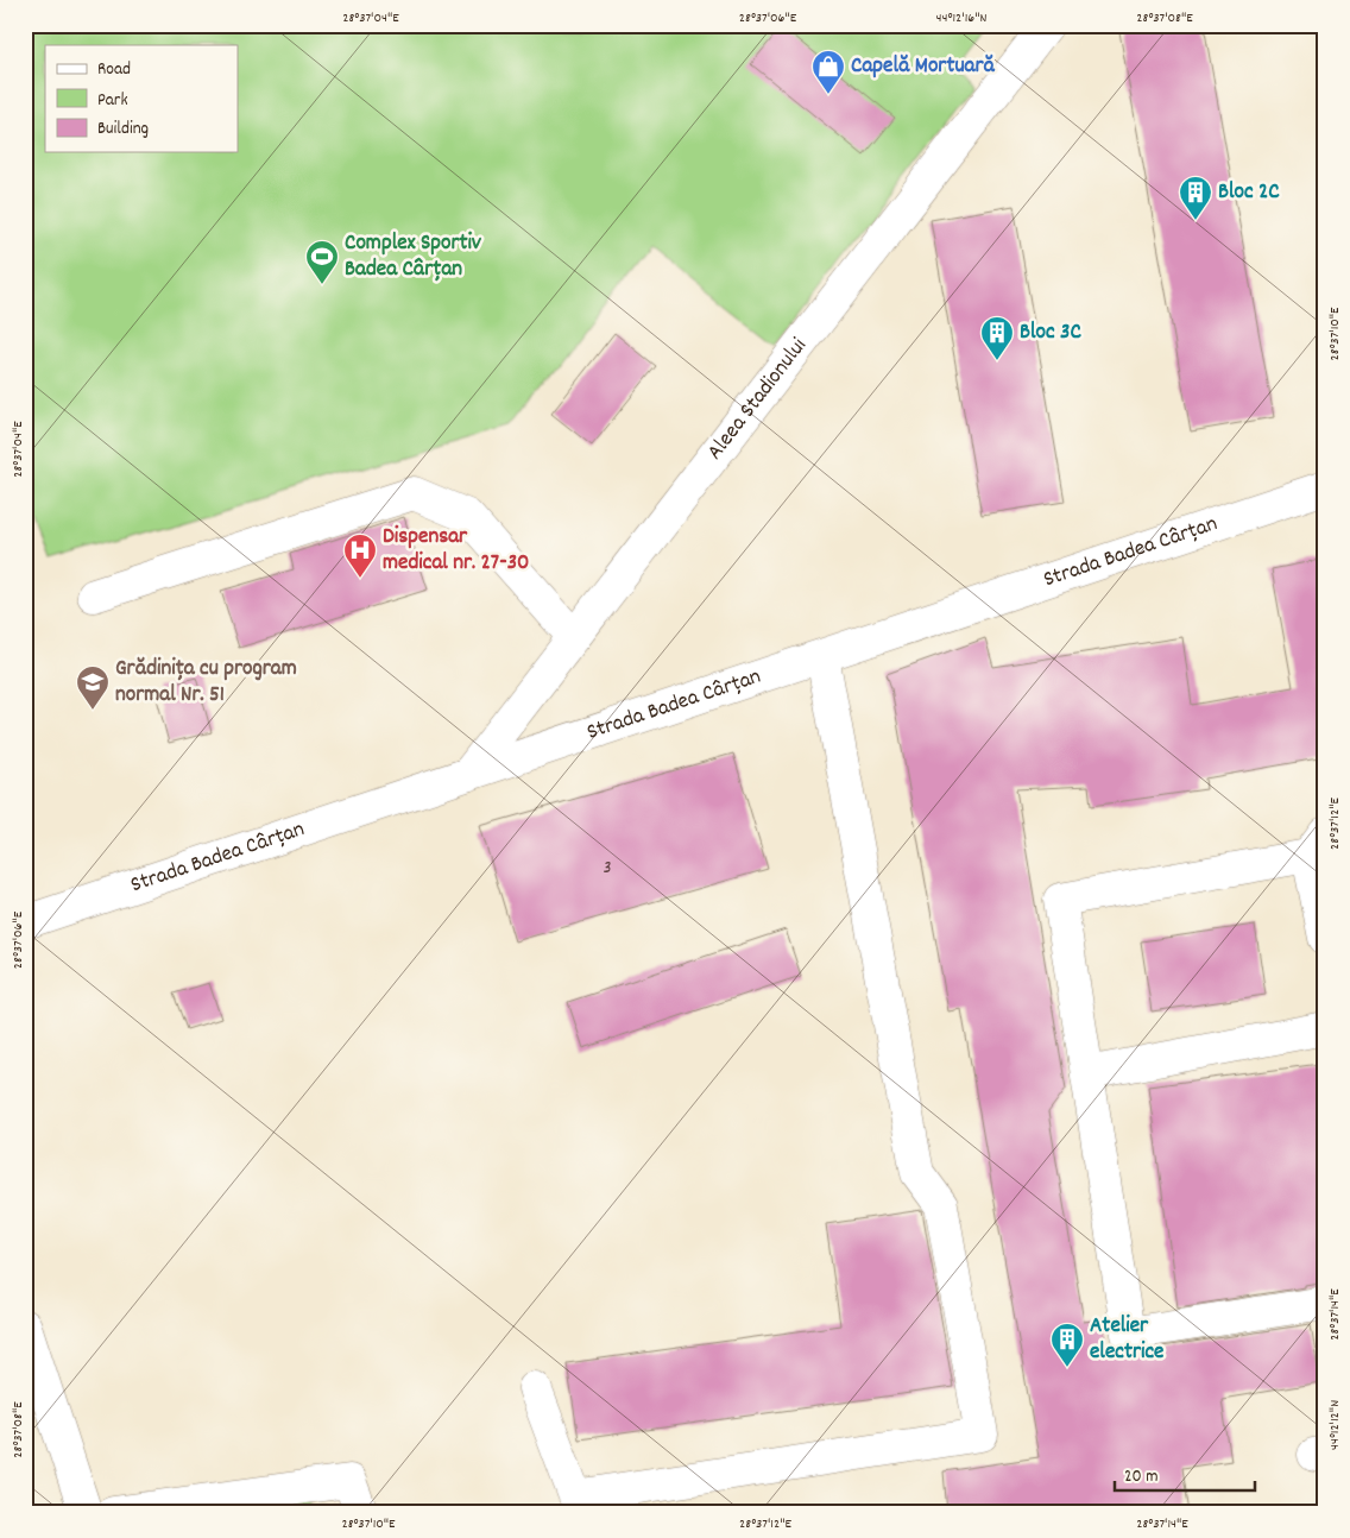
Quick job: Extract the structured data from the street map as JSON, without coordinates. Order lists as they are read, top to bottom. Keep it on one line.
{"streets":{"street":["Aleea Stadionului","Strada Badea Cârțan"]},"crossings":[["Aleea Stadionului","Strada Badea Cârțan"]],"places":{"shop":["Capelă Mortuară"],"building":["Bloc 2C","Bloc 3C","Atelier electrice"],"sports":["Complex Sportiv Badea Cârțan"],"hospital":["Dispensar medical nr. 27-30"],"school or university":["Grădinița cu program normal Nr. 51"]},"house_numbers":["3"],"legend":["Road","Park","Building"],"scale_bar":"20 m","coordinates":["28°37'04\"E","28°37'06\"E","44°12'16\"N","28°37'08\"E","28°37'10\"E","28°37'12\"E","28°37'14\"E","44°12'12\"N"]}
